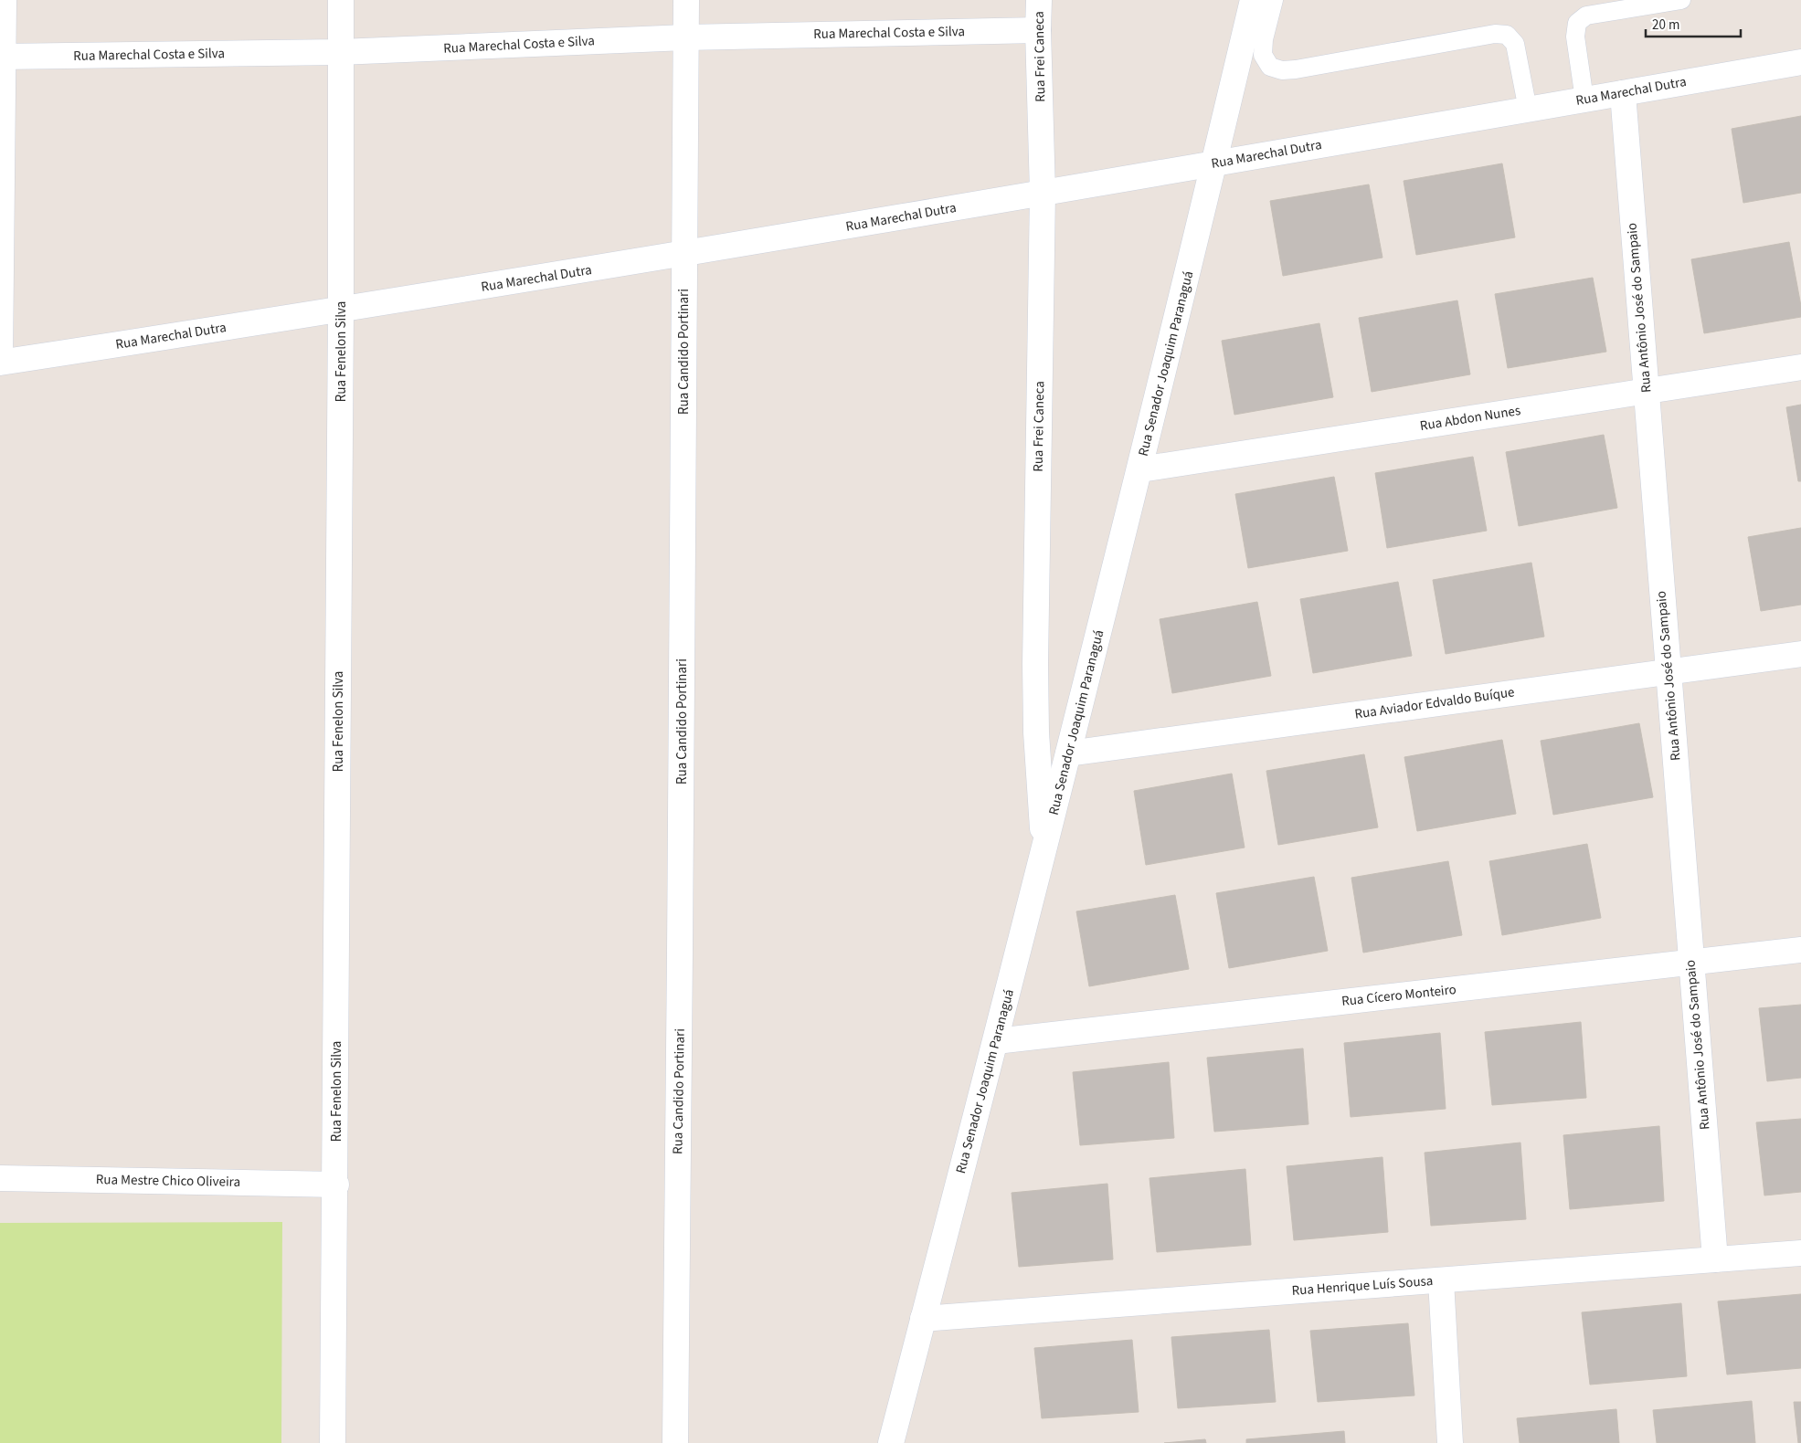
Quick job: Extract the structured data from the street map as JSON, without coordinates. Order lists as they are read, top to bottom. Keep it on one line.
{"streets":{"street":["Rua Marechal Costa e Silva","Rua Frei Caneca","Rua Marechal Dutra","Rua Antônio José do Sampaio","Rua Fenelon Silva","Rua Candido Portinari","Rua Senador Joaquim Paranaguá","Rua Abdon Nunes","Rua Aviador Edvaldo Buíque","Rua Cícero Monteiro","Rua Mestre Chico Oliveira","Rua Henrique Luís Sousa"]},"crossings":[["Rua Marechal Costa e Silva","Rua Frei Caneca"],["Rua Marechal Costa e Silva","Rua Fenelon Silva"],["Rua Marechal Costa e Silva","Rua Candido Portinari"],["Rua Frei Caneca","Rua Marechal Dutra"],["Rua Frei Caneca","Rua Senador Joaquim Paranaguá"],["Rua Marechal Dutra","Rua Antônio José do Sampaio"],["Rua Marechal Dutra","Rua Fenelon Silva"],["Rua Marechal Dutra","Rua Candido Portinari"],["Rua Marechal Dutra","Rua Senador Joaquim Paranaguá"],["Rua Antônio José do Sampaio","Rua Abdon Nunes"],["Rua Antônio José do Sampaio","Rua Aviador Edvaldo Buíque"],["Rua Antônio José do Sampaio","Rua Cícero Monteiro"],["Rua Antônio José do Sampaio","Rua Henrique Luís Sousa"],["Rua Fenelon Silva","Rua Mestre Chico Oliveira"],["Rua Senador Joaquim Paranaguá","Rua Abdon Nunes"],["Rua Senador Joaquim Paranaguá","Rua Aviador Edvaldo Buíque"],["Rua Senador Joaquim Paranaguá","Rua Cícero Monteiro"],["Rua Senador Joaquim Paranaguá","Rua Henrique Luís Sousa"]],"scale_bar":"20 m"}
